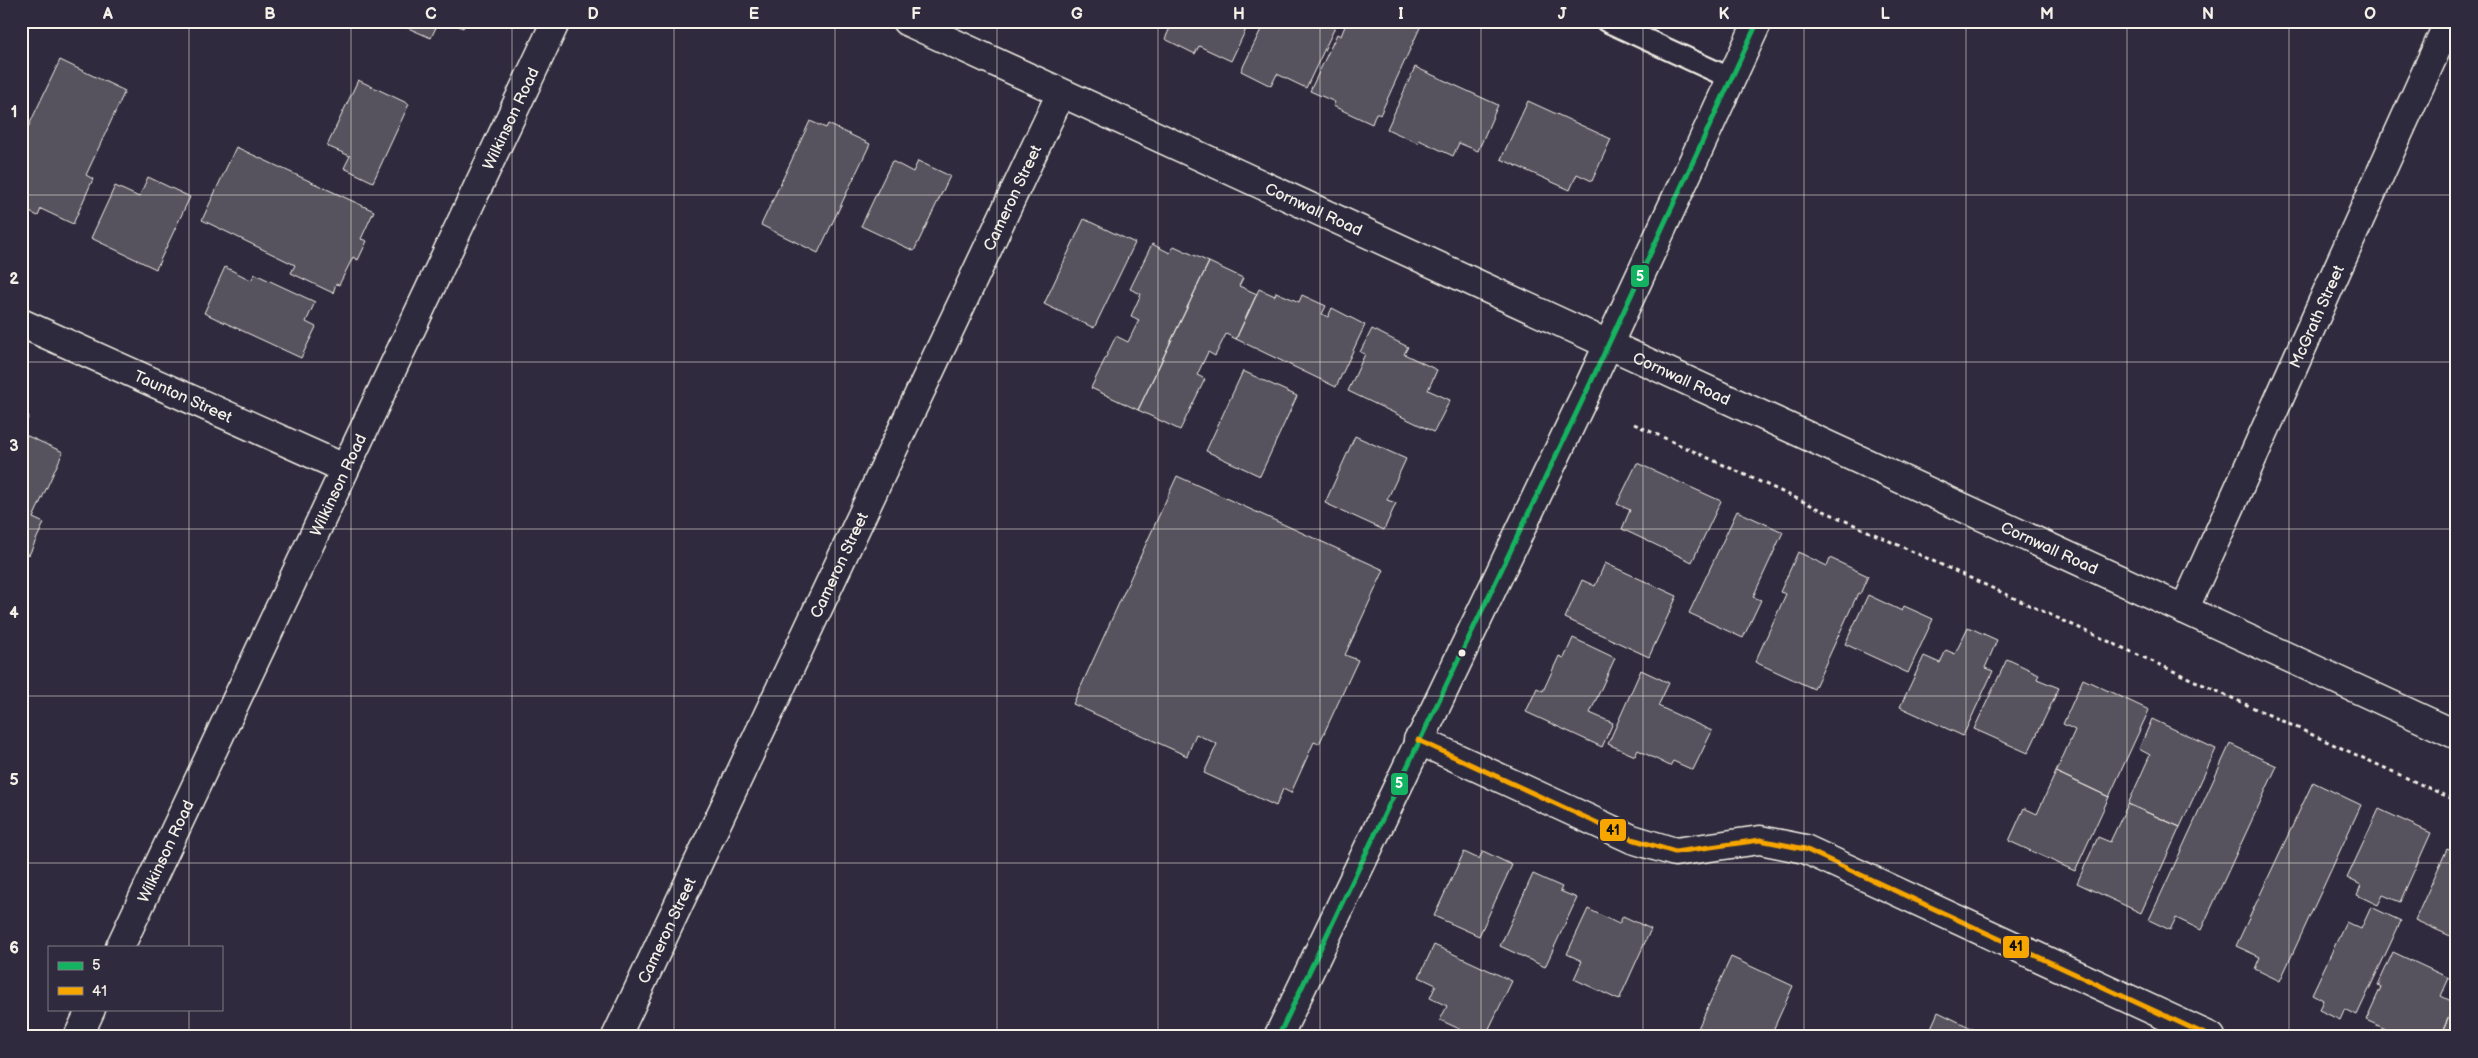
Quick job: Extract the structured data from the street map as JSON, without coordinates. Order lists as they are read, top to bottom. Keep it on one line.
{"streets":{"street":["Wilkinson Road","Cameron Street","Cornwall Road","McGrath Street","Taunton Street"]},"crossings":[["Wilkinson Road","Taunton Street"],["Cameron Street","Cornwall Road"],["Cornwall Road","McGrath Street"]],"lines":["transit line 5","transit line 41"],"legend":["5","41"],"grid":{"columns":["A","B","C","D","E","F","G","H","I","J","K","L","M","N","O"],"rows":["1","2","3","4","5","6"]}}
